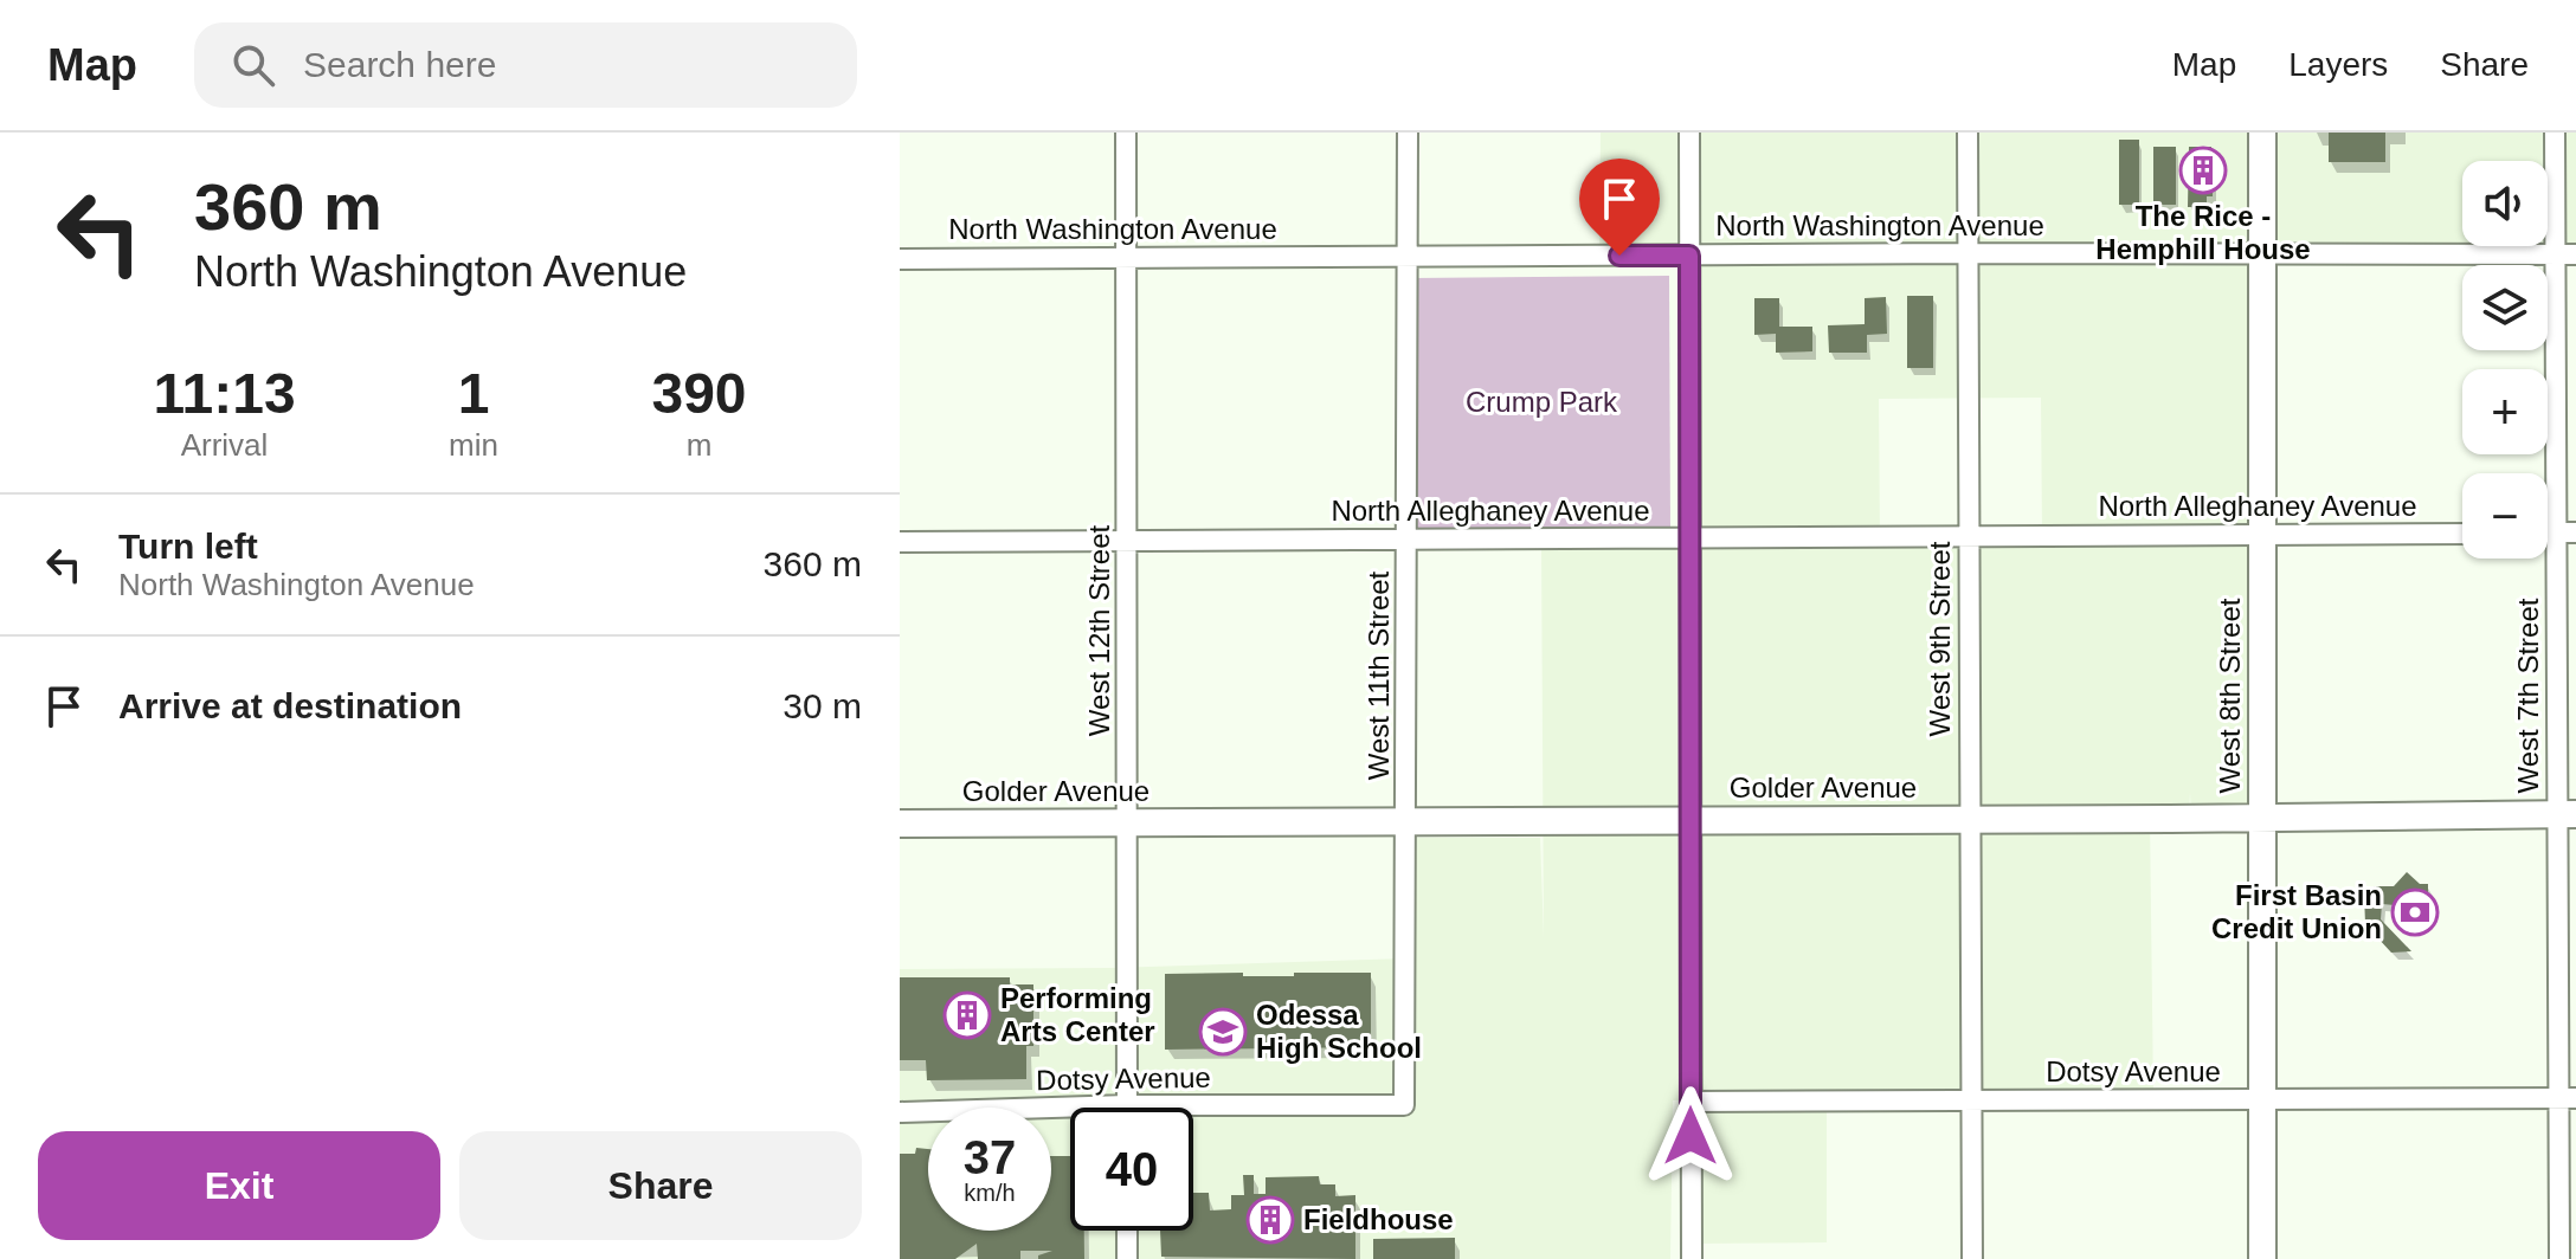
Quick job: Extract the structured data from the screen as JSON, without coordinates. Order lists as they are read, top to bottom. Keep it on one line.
{"streets":{"main road":["West 8th Street","Golder Avenue"],"street":["North Washington Avenue","North Alleghaney Avenue","West 12th Street","West 9th Street","West 11th Street","West 7th Street","Dotsy Avenue"]},"crossings":[["North Washington Avenue","West 12th Street"],["North Washington Avenue","West 9th Street"],["North Washington Avenue","West 11th Street"],["North Washington Avenue","West 8th Street"],["North Washington Avenue","West 7th Street"],["North Alleghaney Avenue","West 12th Street"],["North Alleghaney Avenue","West 9th Street"],["North Alleghaney Avenue","West 11th Street"],["North Alleghaney Avenue","West 8th Street"],["West 12th Street","Golder Avenue"],["West 12th Street","Dotsy Avenue"],["West 9th Street","Golder Avenue"],["West 9th Street","Dotsy Avenue"],["West 11th Street","Golder Avenue"],["West 11th Street","Dotsy Avenue"],["West 8th Street","Golder Avenue"],["West 8th Street","Dotsy Avenue"],["West 7th Street","Golder Avenue"],["West 7th Street","Dotsy Avenue"]],"parks":["Crump Park"],"places":{"building":["The Rice - Hemphill House","Performing Arts Center","Fieldhouse"],"bank":["First Basin Credit Union"],"school or university":["Odessa High School"]},"page":{"header":"Map","search":"Search here","nav":["Map","Layers","Share"],"turn":["360 m","North Washington Avenue"],"map_buttons":["+","−"],"eta":["11:13","Arrival","1","min","390","m"],"list":[{"name":"Turn left","note":"North Washington Avenue","value":"360 m"},{"name":"Arrive at destination","value":"30 m"}],"speed":"37 km/h","limit":"40","buttons":["Exit","Share"]}}
